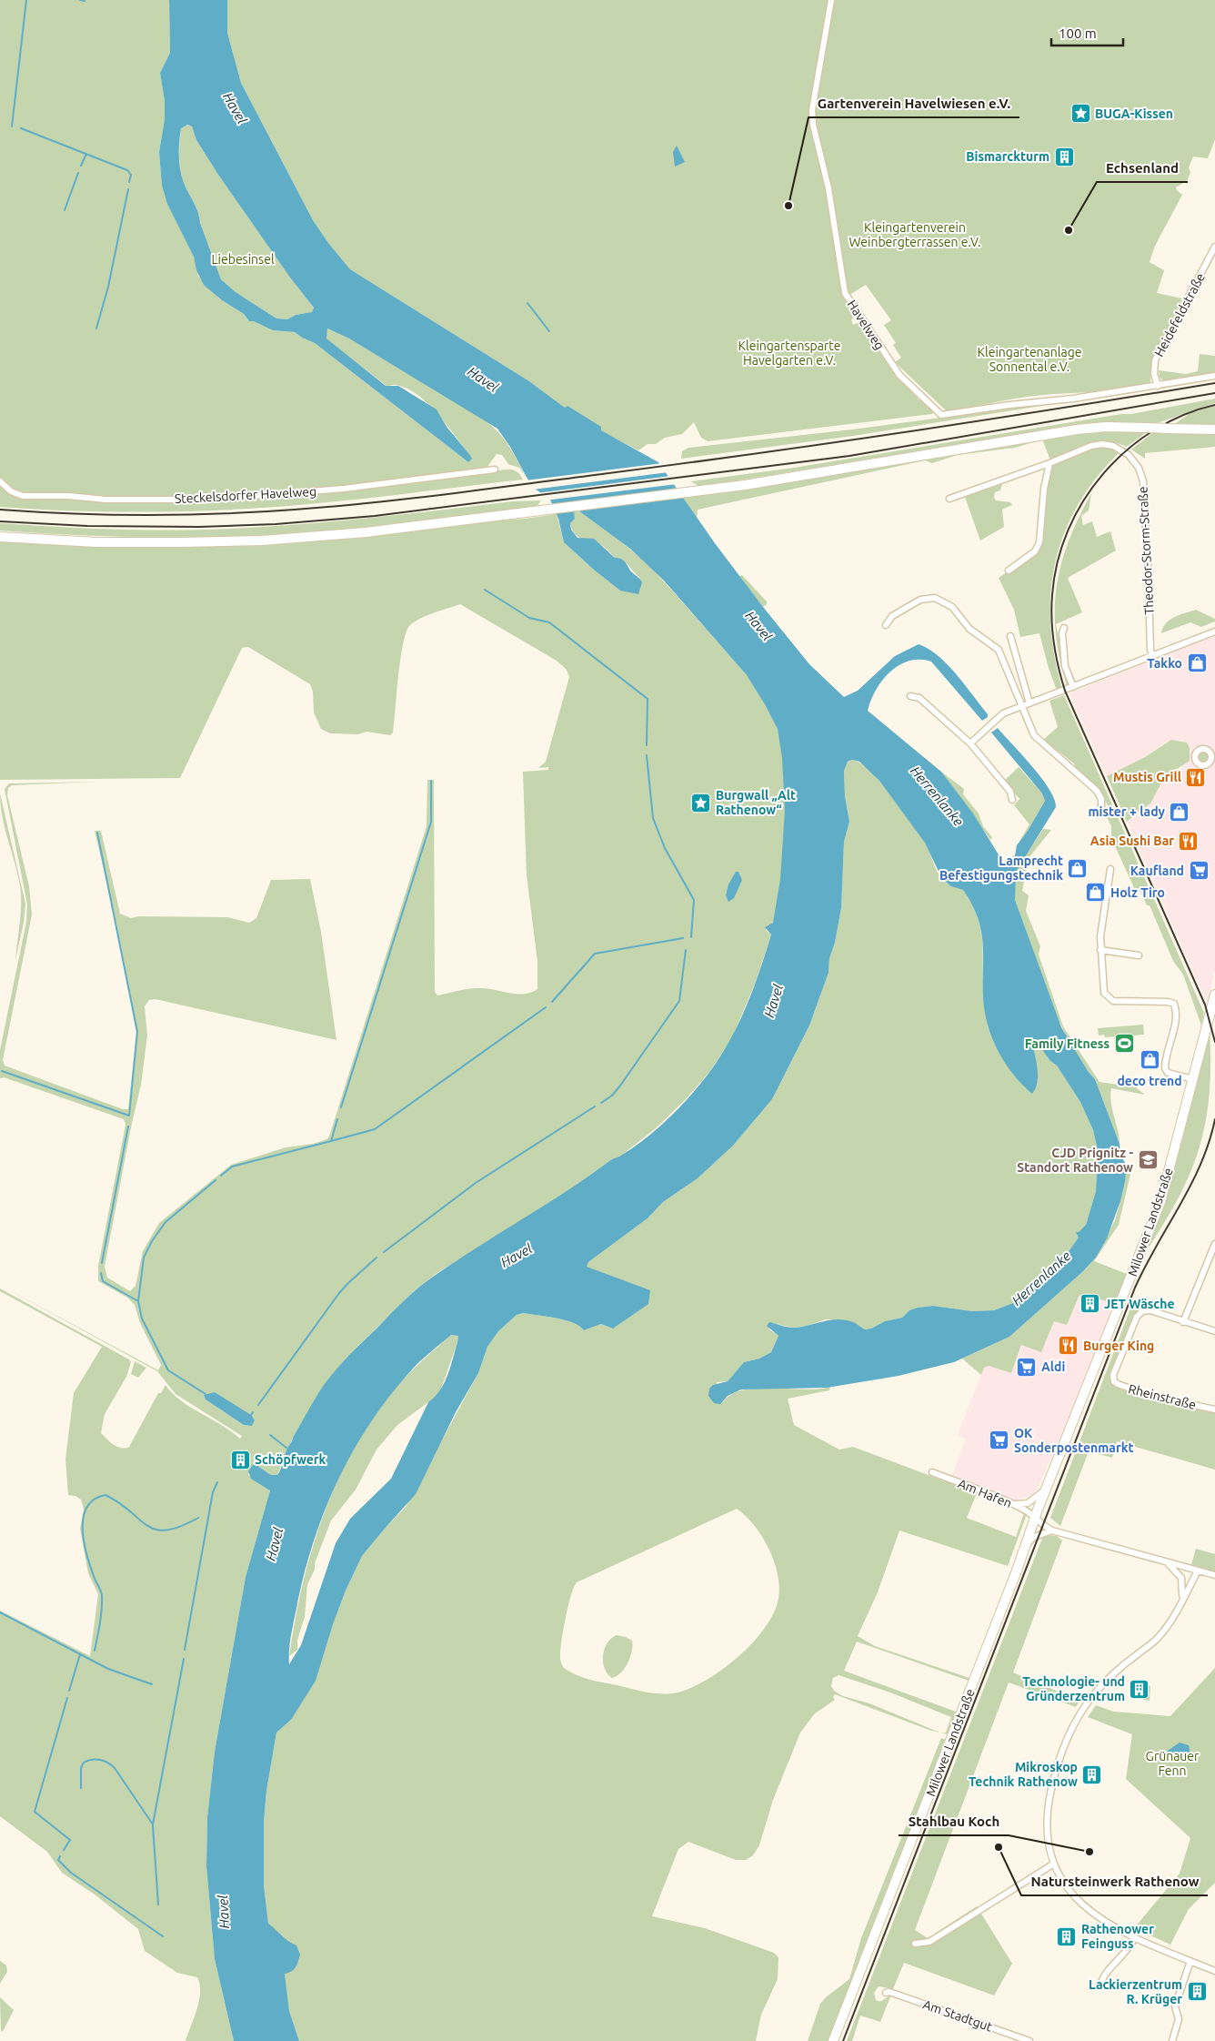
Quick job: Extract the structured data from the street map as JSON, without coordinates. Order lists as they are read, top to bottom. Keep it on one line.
{"streets":{"main road":["Milower Landstraße"],"street":["Heidefeldstraße","Havelweg","Steckelsdorfer Havelweg","Theodor-Storm-Straße","Rheinstraße","Am Hafen","Am Stadtgut"]},"crossings":[["Heidefeldstraße","Havelweg"],["Milower Landstraße","Am Hafen"]],"water":["Havel","Herrenlanke"],"parks":["Kleingartenverein Weinbergterrassen e.V.","Liebesinsel","Kleingartensparte Havelgarten e.V.","Kleingartenanlage Sonnental e.V.","Grünauer Fenn"],"places":{"place":["BUGA-Kissen","Burgwall „Alt Rathenow“"],"building":["Bismarckturm","JET Wäsche","Schöpfwerk","Technologie- und Gründerzentrum","Mikroskop Technik Rathenow","Rathenower Feinguss","Lackierzentrum R. Krüger"],"other":["Gartenverein Havelwiesen e.V.","Echsenland","Natursteinwerk Rathenow","Stahlbau Koch"],"shop":["Takko","mister + lady","Lamprecht Befestigungstechnik","Holz Tiro","deco trend"],"restaurant":["Mustis Grill","Asia Sushi Bar","Burger King"],"supermarket":["Kaufland","Aldi","OK Sonderpostenmarkt"],"sports":["Family Fitness"],"school or university":["CJD Prignitz - Standort Rathenow"]},"scale_bar":"100 m"}
